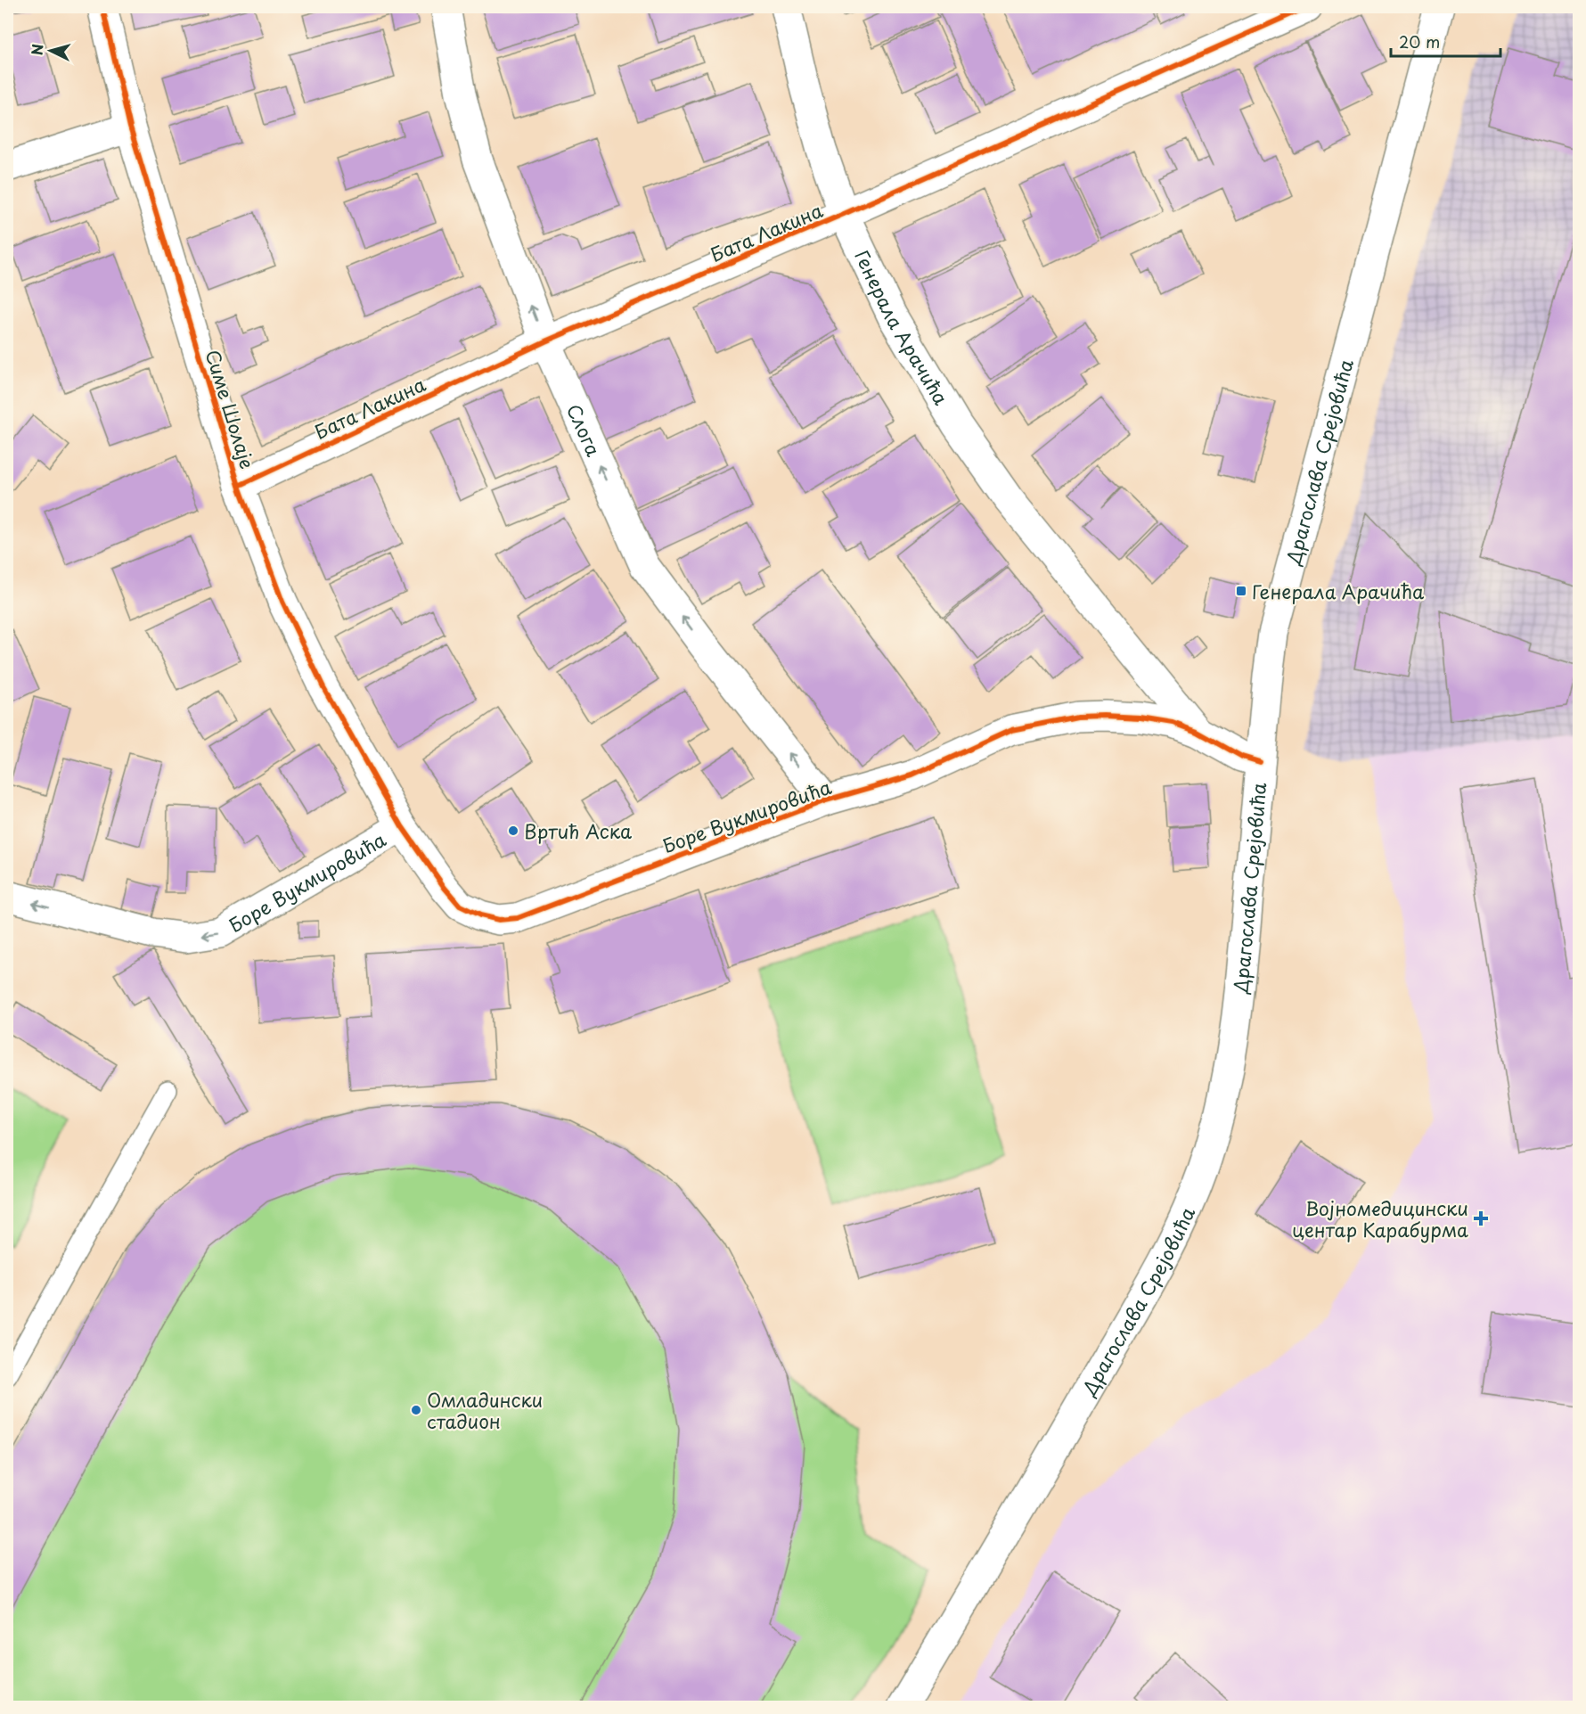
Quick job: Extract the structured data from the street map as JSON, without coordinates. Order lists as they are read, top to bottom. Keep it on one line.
{"streets":{"street":["Бата Лакина","Генерала Арачића","Симе Шолаје","Слога","Драгослава Срејовића","Боре Вукмировића"]},"crossings":[["Бата Лакина","Генерала Арачића"],["Бата Лакина","Симе Шолаје"],["Бата Лакина","Слога"],["Генерала Арачића","Боре Вукмировића"],["Симе Шолаје","Боре Вукмировића"],["Слога","Боре Вукмировића"],["Драгослава Срејовића","Боре Вукмировића"]],"one_way":["Слога"],"places":{"transit":["Генерала Арачића"],"other":["Вртић Аска","Омладински стадион"],"health":["Војномедицински центар Карабурма"]},"scale_bar":"20 m","north":"left"}
